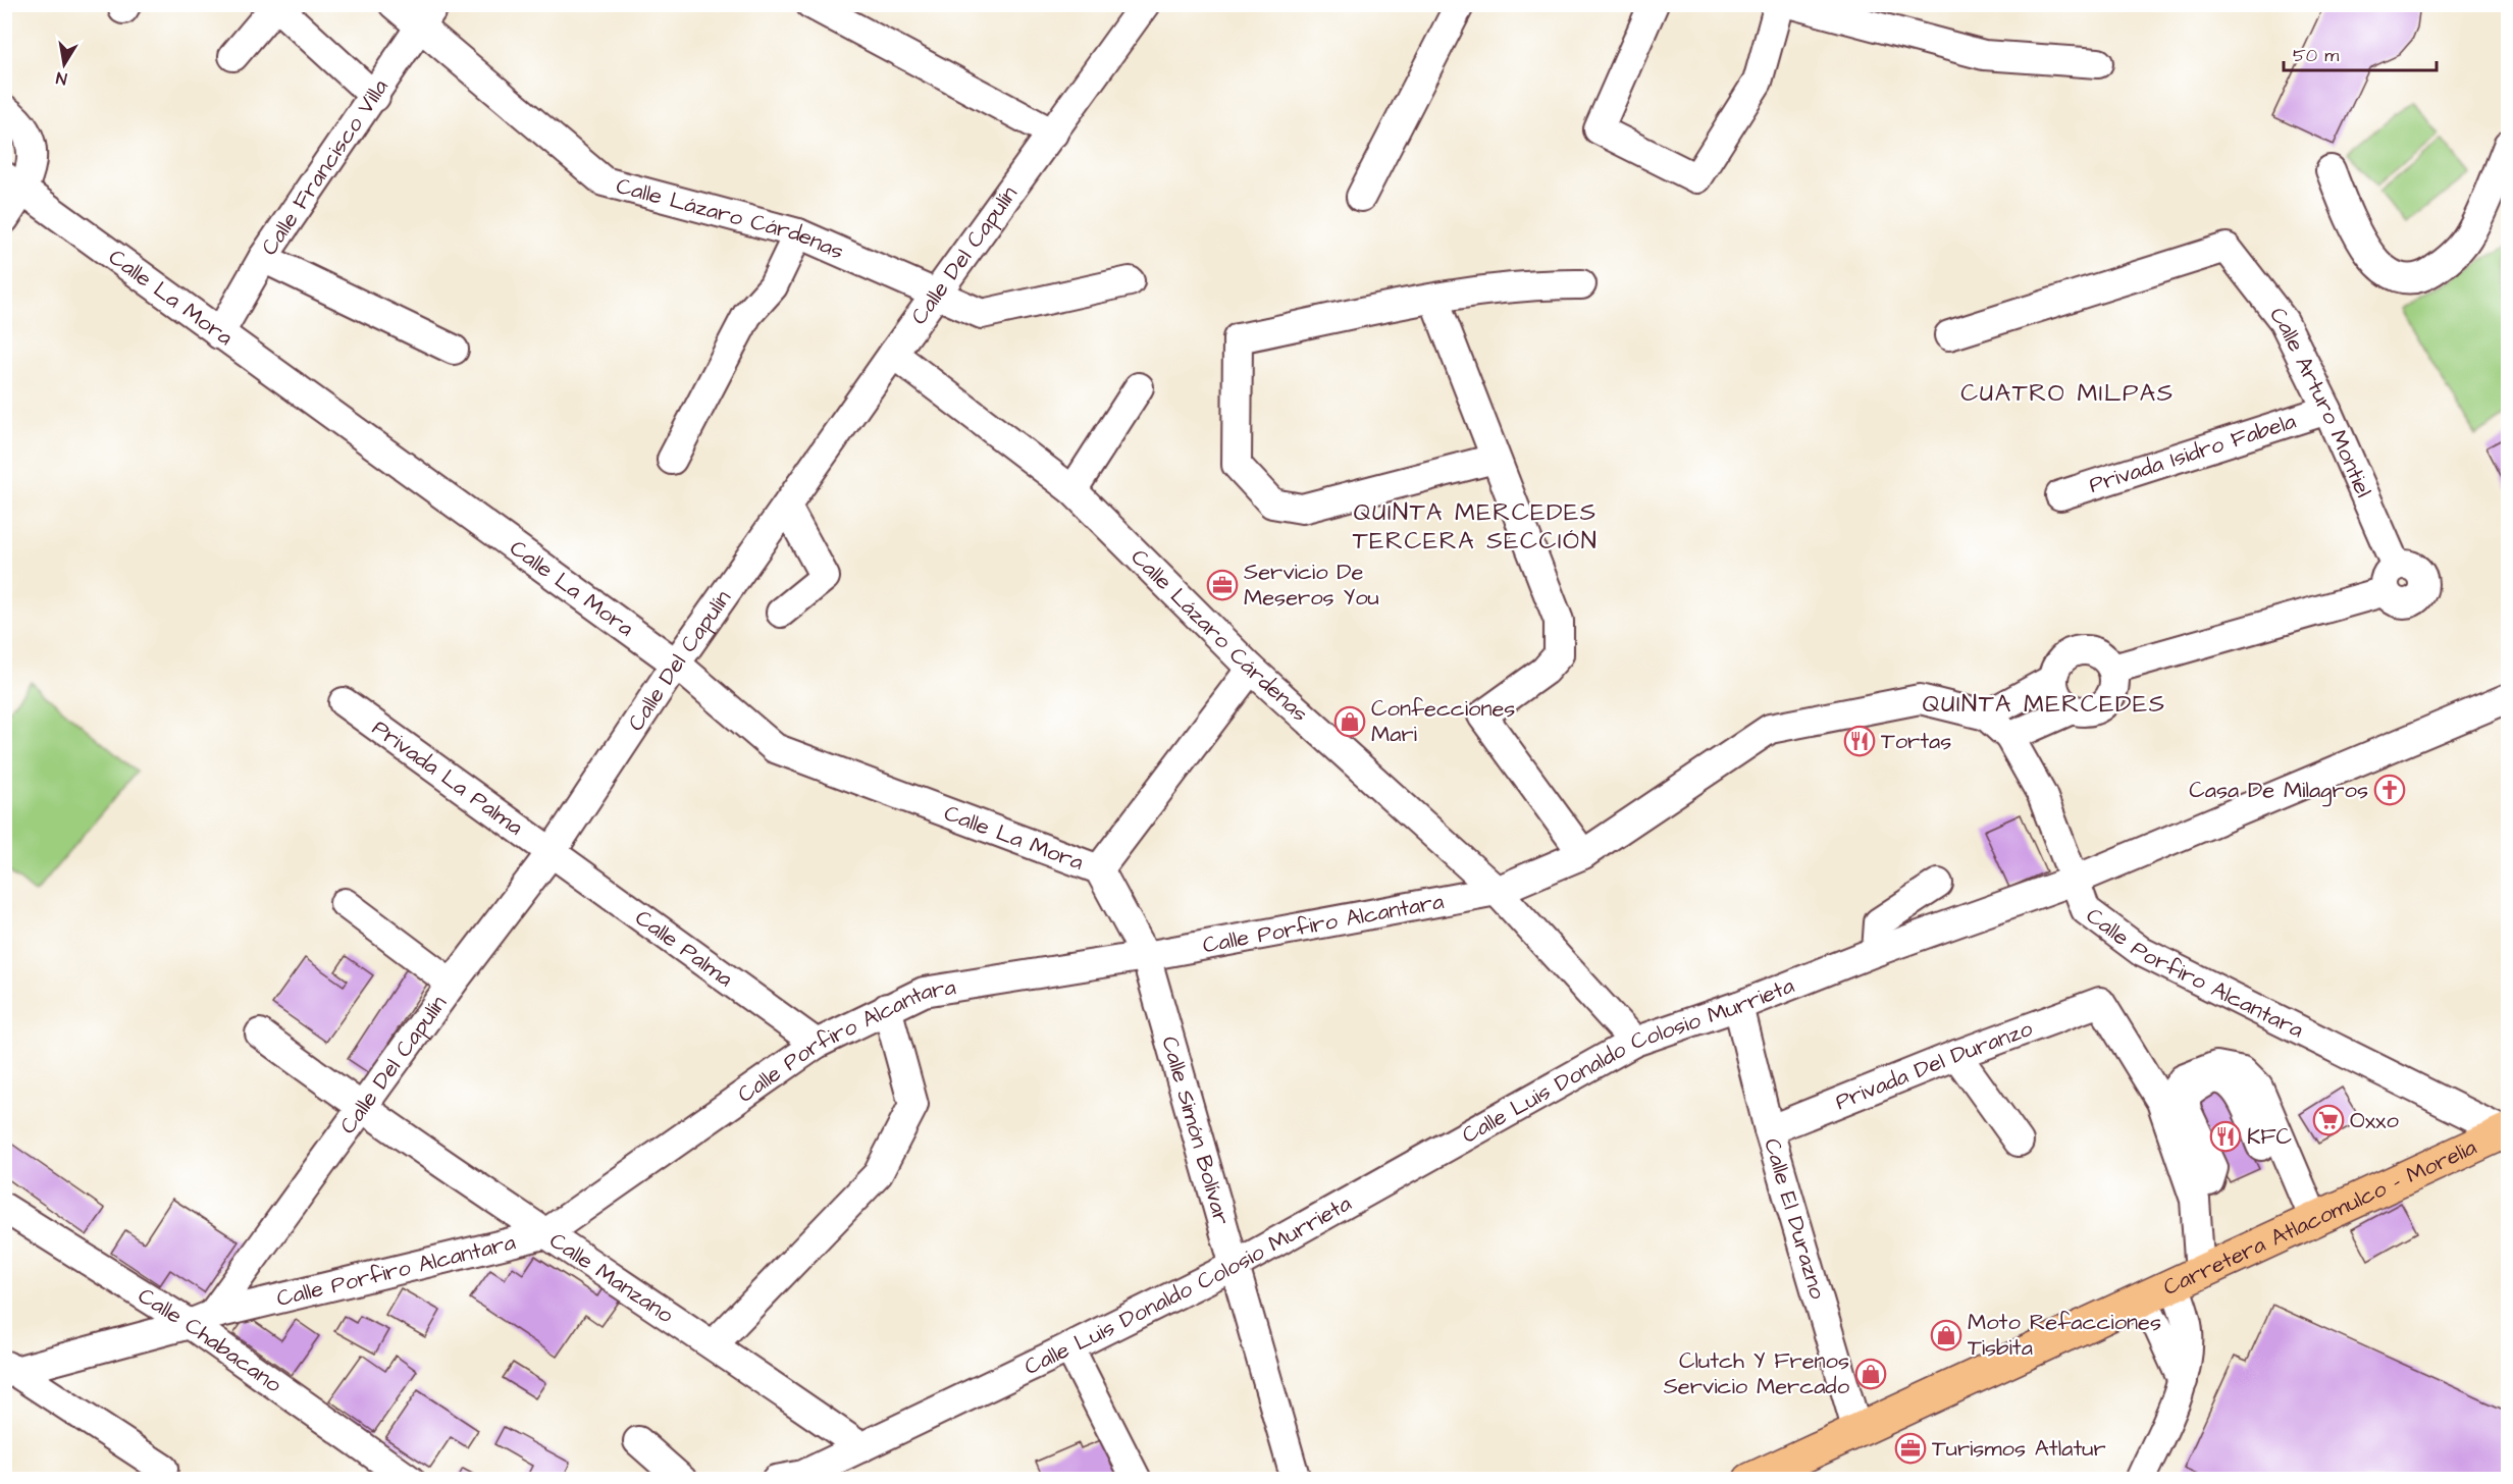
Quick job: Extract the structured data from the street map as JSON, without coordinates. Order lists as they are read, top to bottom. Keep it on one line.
{"streets":{"main road":["Carretera Atlacomulco - Morelia"],"street":["Calle Francisco Villa","Calle Lázaro Cárdenas","Calle Del Capulín","Calle La Mora","Calle Arturo Montiel","Privada Isidro Fabela","Privada La Palma","Calle Porfiro Alcantara","Calle Palma","Calle Luis Donaldo Colosio Murrieta","Privada Del Duranzo","Calle Simón Bolívar","Calle El Durazno","Calle Manzano","Calle Chabacano"]},"crossings":[["Calle Francisco Villa","Calle Lázaro Cárdenas"],["Calle Francisco Villa","Calle La Mora"],["Calle Lázaro Cárdenas","Calle Del Capulín"],["Calle Lázaro Cárdenas","Calle Porfiro Alcantara"],["Calle Lázaro Cárdenas","Calle Luis Donaldo Colosio Murrieta"],["Calle Del Capulín","Calle La Mora"],["Calle Del Capulín","Privada La Palma"],["Calle Del Capulín","Calle Porfiro Alcantara"],["Calle Del Capulín","Calle Palma"],["Calle Del Capulín","Calle Manzano"],["Calle Del Capulín","Calle Chabacano"],["Calle La Mora","Calle Porfiro Alcantara"],["Calle La Mora","Calle Simón Bolívar"],["Calle Arturo Montiel","Privada Isidro Fabela"],["Privada La Palma","Calle Palma"],["Calle Porfiro Alcantara","Calle Palma"],["Calle Porfiro Alcantara","Calle Luis Donaldo Colosio Murrieta"],["Calle Porfiro Alcantara","Calle Simón Bolívar"],["Calle Porfiro Alcantara","Carretera Atlacomulco - Morelia"],["Calle Porfiro Alcantara","Calle Manzano"],["Calle Porfiro Alcantara","Calle Chabacano"],["Calle Luis Donaldo Colosio Murrieta","Calle Simón Bolívar"],["Calle Luis Donaldo Colosio Murrieta","Calle El Durazno"],["Calle Luis Donaldo Colosio Murrieta","Calle Manzano"],["Privada Del Duranzo","Calle El Durazno"],["Carretera Atlacomulco - Morelia","Calle El Durazno"]],"districts":["CUATRO MILPAS","QUINTA MERCEDES TERCERA SECCIÓN","QUINTA MERCEDES"],"places":{"office":["Servicio De Meseros You","Turismos Atlatur"],"shop":["Confecciones Mari","Moto Refacciones Tisbita","Clutch Y Frenos Servicio Mercado"],"restaurant":["Tortas","KFC"],"church":["Casa De Milagros"],"supermarket":["Oxxo"]},"scale_bar":"50 m","north":"bottom"}
